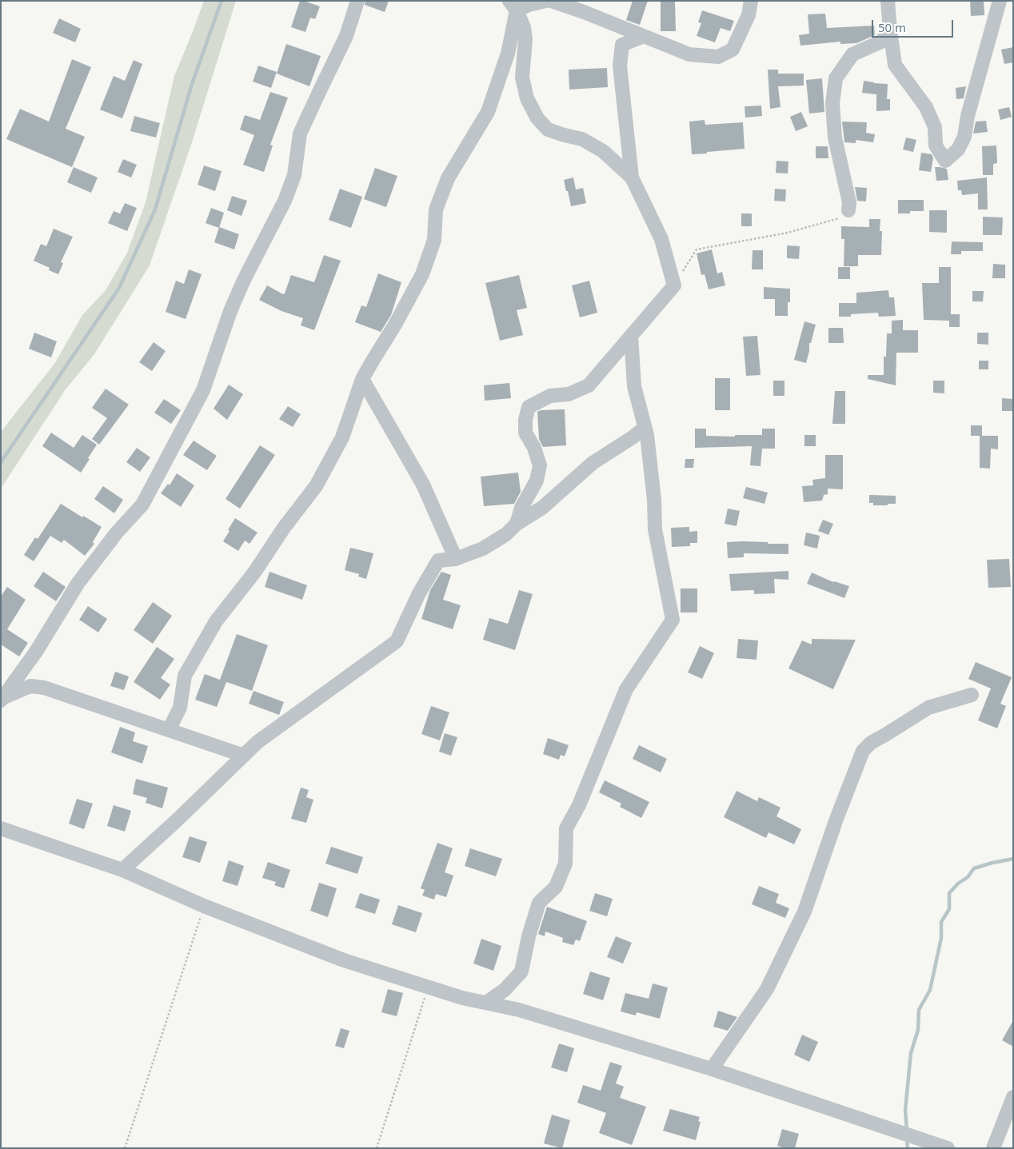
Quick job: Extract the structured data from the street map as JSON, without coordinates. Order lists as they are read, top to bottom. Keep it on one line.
{"scale_bar":"50 m"}
